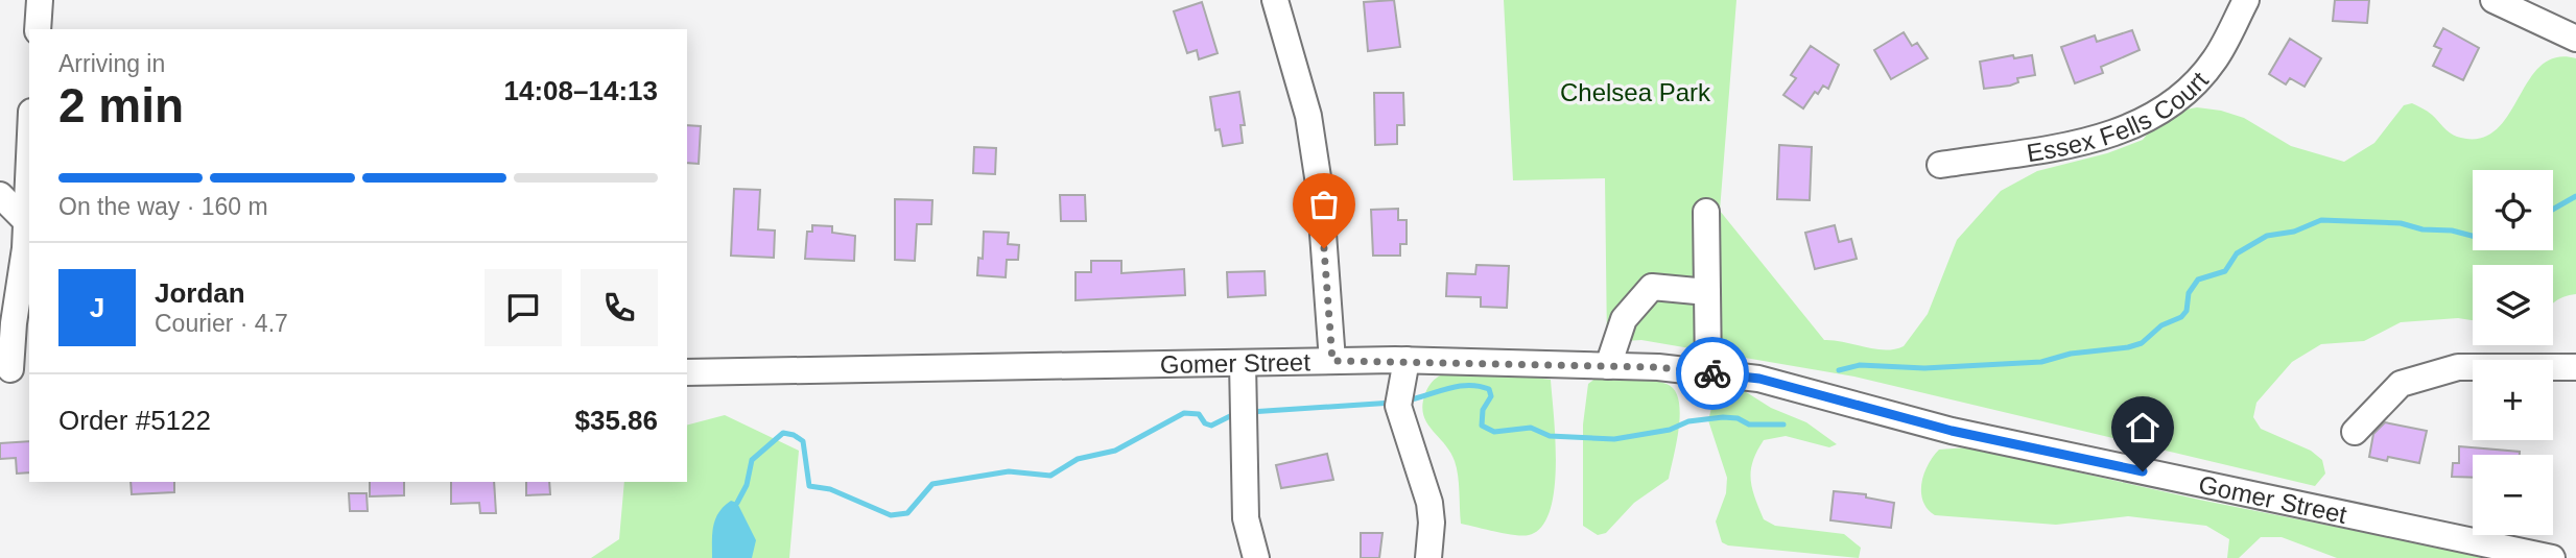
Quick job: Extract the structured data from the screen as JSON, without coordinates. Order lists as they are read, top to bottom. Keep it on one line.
{"streets":{"street":["Essex Fells Court","Gomer Street"]},"parks":["Chelsea Park"],"page":{"heading":["2 min","Arriving in","14:08–14:13"],"panel":["Jordan","Courier · 4.7","Order #5122","$35.86"],"bar":"On the way · 160 m","map_buttons":["+","−"],"round":"J"}}
